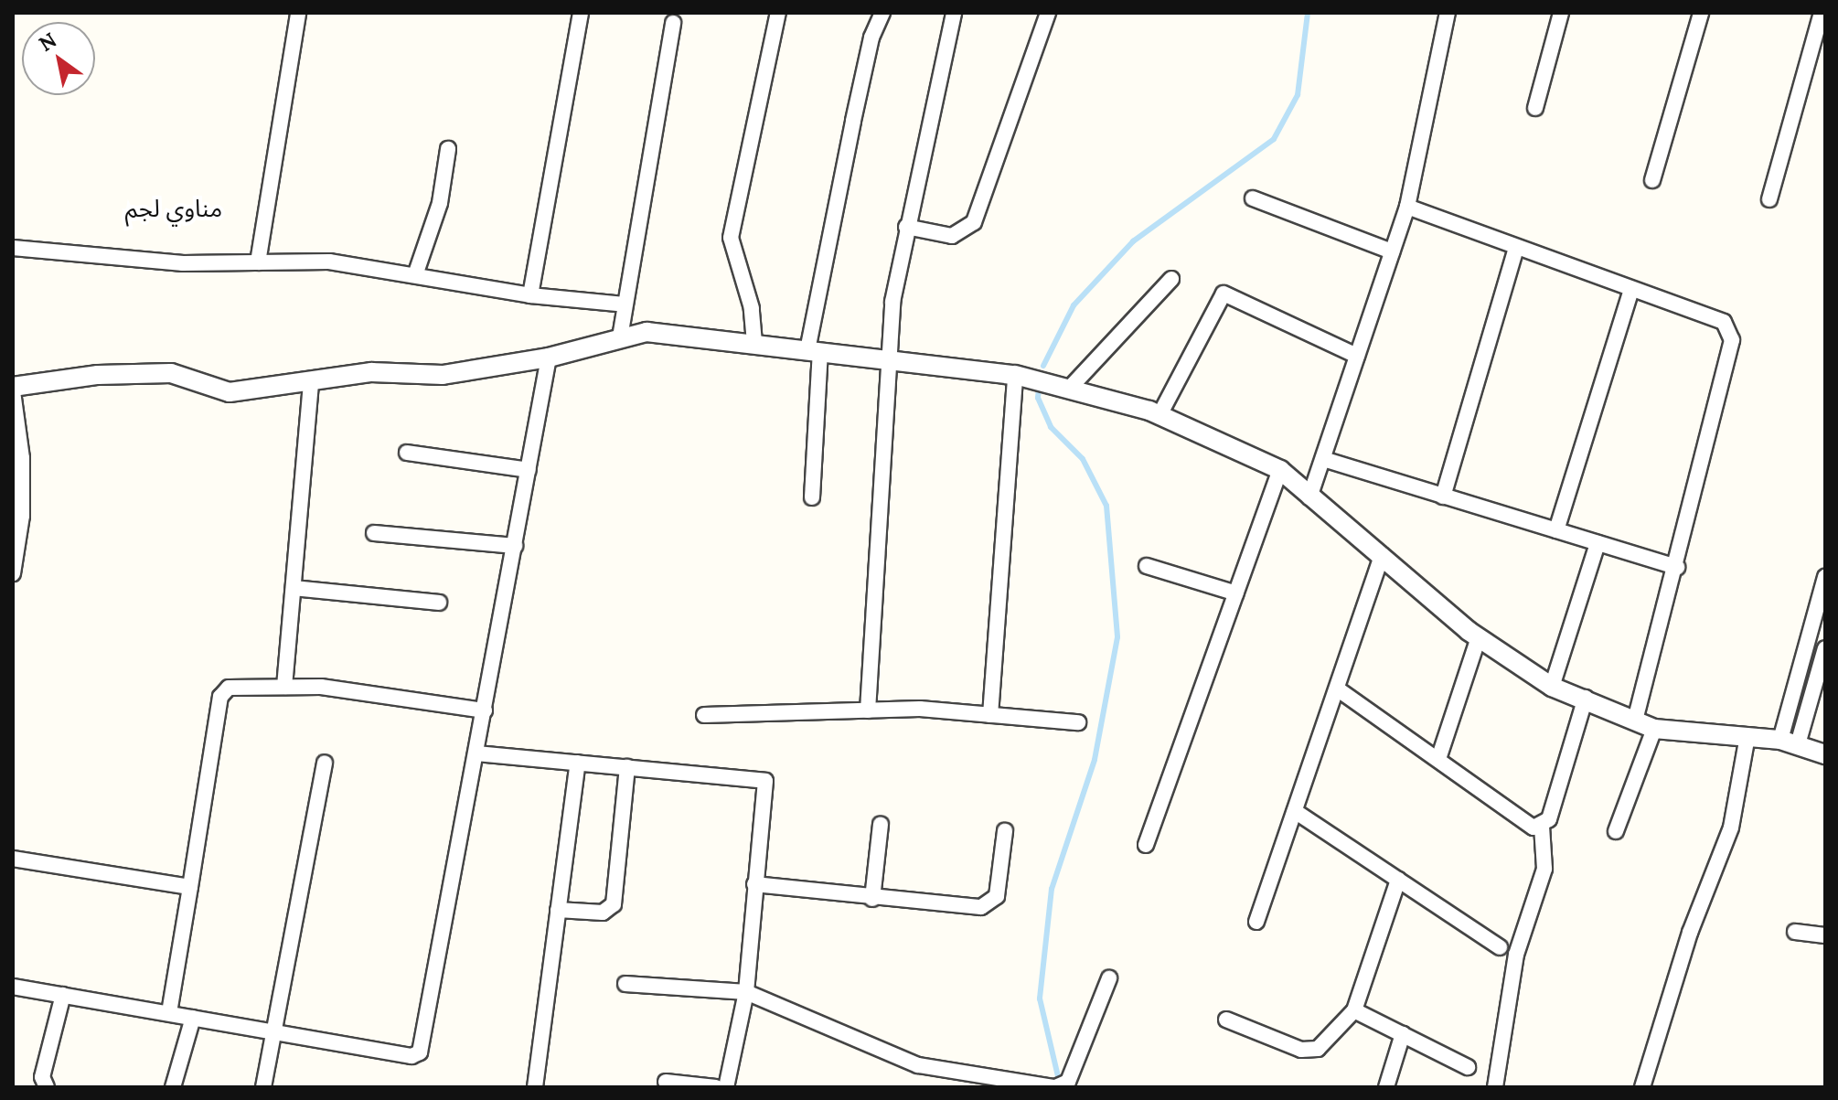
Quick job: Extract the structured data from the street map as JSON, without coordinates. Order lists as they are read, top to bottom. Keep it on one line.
{"districts":["مناوي لجم"],"north":"top left"}
